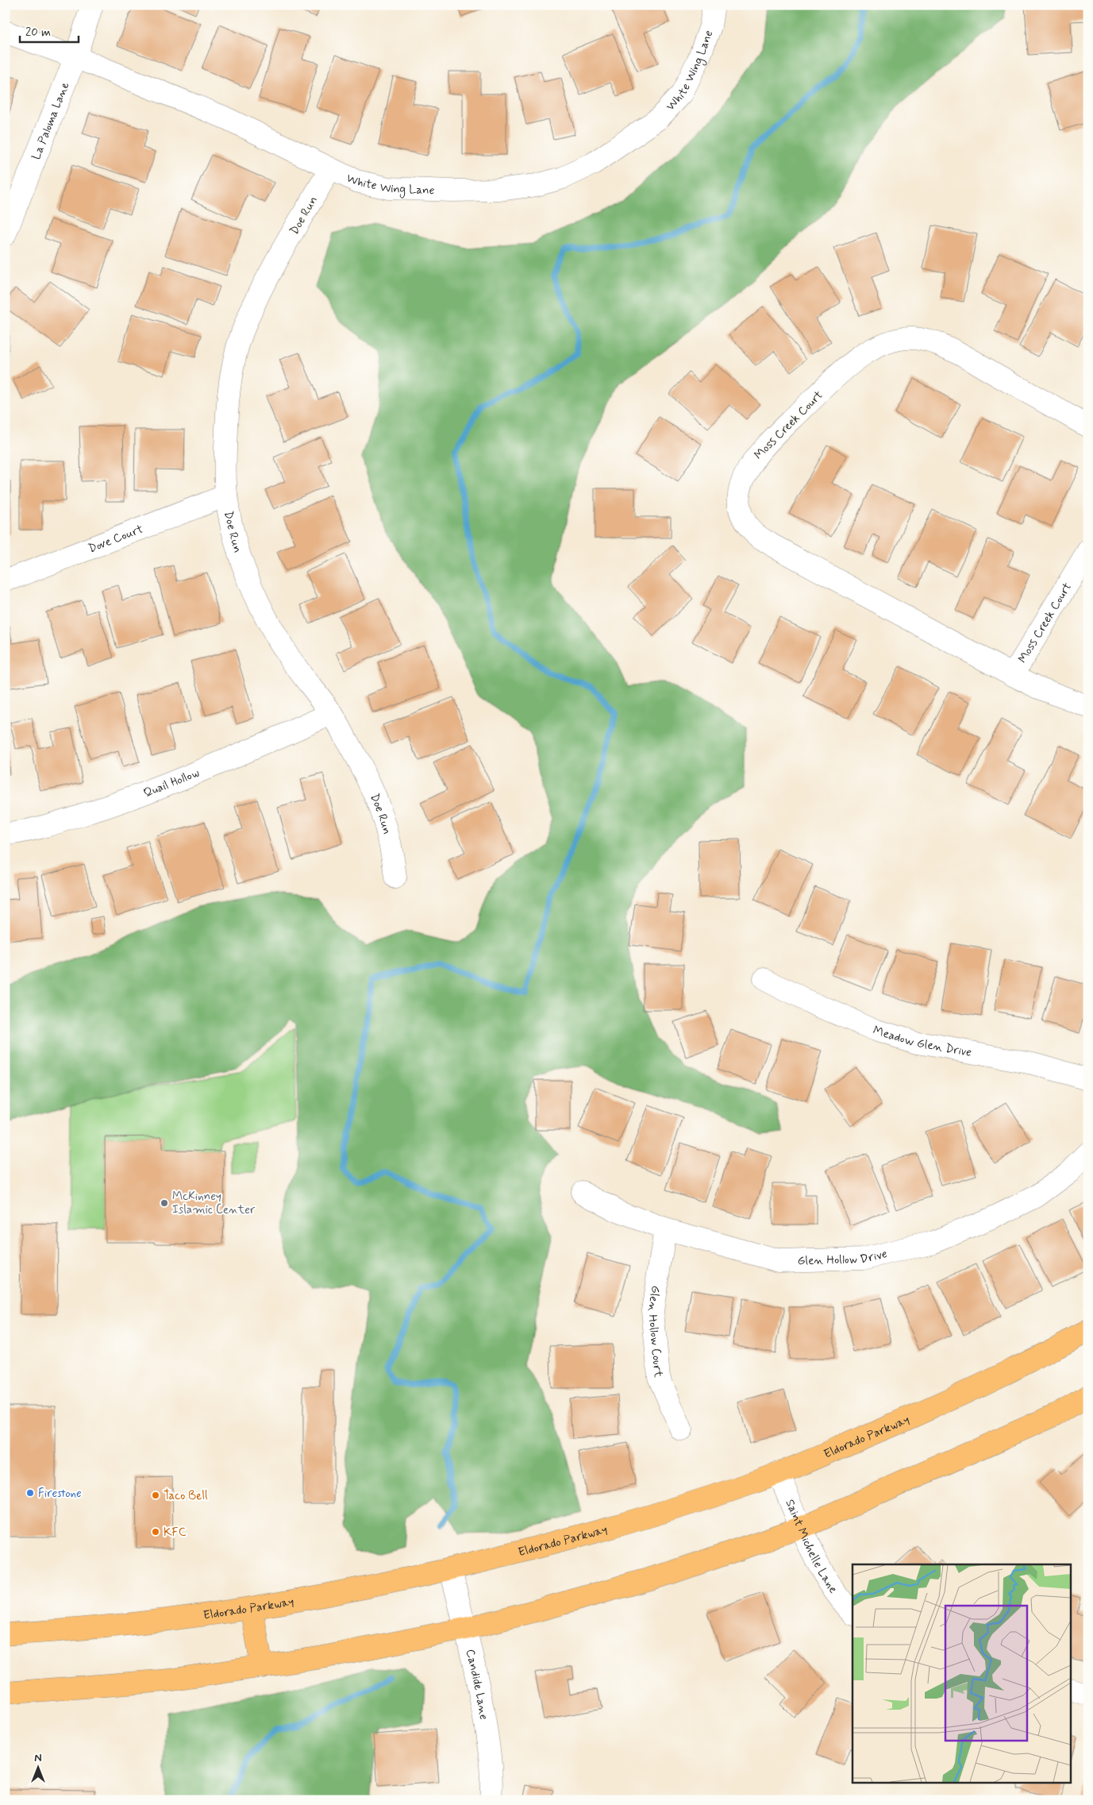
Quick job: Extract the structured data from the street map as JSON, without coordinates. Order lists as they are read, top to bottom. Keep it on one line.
{"streets":{"main road":["Eldorado Parkway"],"street":["White Wing Lane","La Paloma Lane","Doe Run","Moss Creek Court","Dove Court","Quail Hollow","Meadow Glen Drive","Glen Hollow Drive","Glen Hollow Court","Saint Michelle Lane","Candide Lane"]},"crossings":[["White Wing Lane","La Paloma Lane"],["White Wing Lane","Doe Run"],["Doe Run","Dove Court"],["Doe Run","Quail Hollow"],["Glen Hollow Drive","Glen Hollow Court"],["Eldorado Parkway","Saint Michelle Lane"],["Eldorado Parkway","Candide Lane"]],"places":["McKinney Islamic Center","Firestone","Taco Bell","KFC"],"scale_bar":"20 m","north":"top"}
